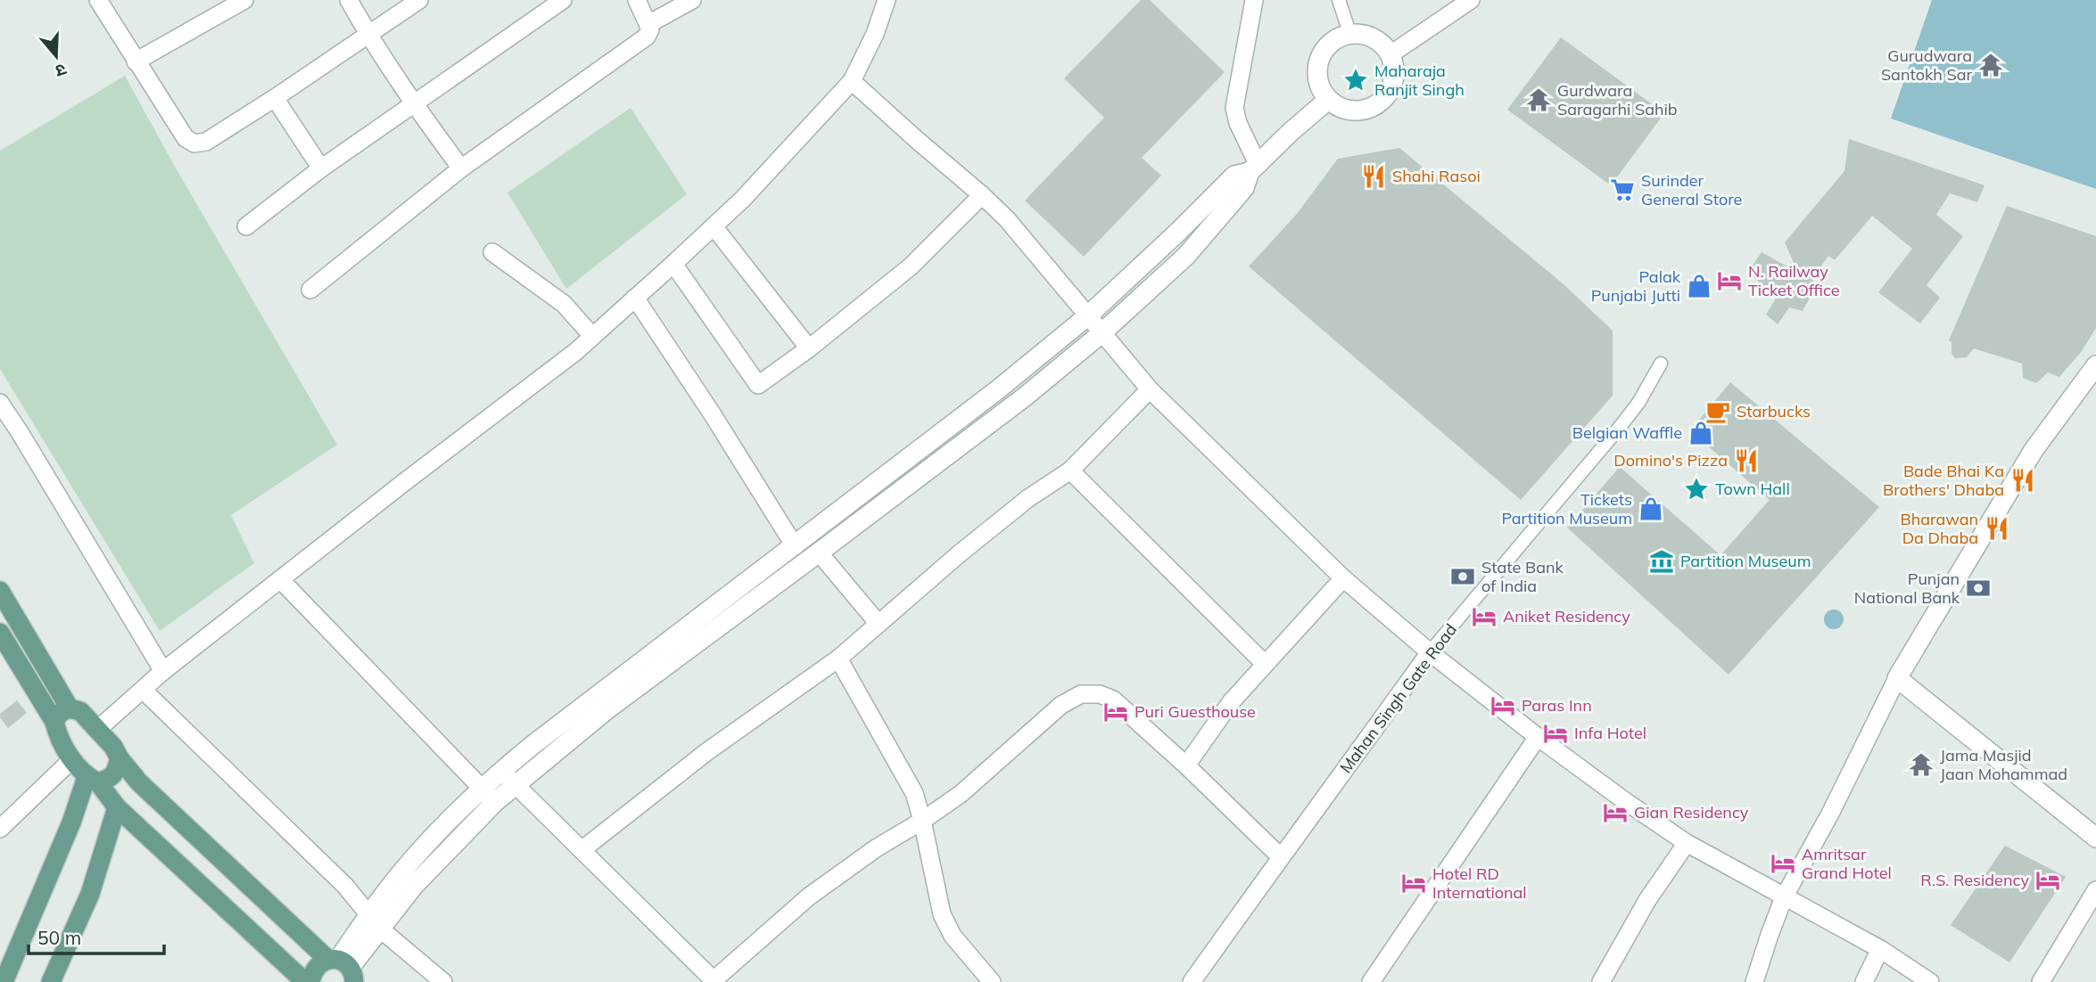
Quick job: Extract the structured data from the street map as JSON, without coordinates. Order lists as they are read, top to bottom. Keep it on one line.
{"streets":{"street":["Mahan Singh Gate Road"]},"places":{"temple":["Gurudwara Santokh Sar","Gurdwara Saragarhi Sahib","Jama Masjid Jaan Mohammad"],"place":["Maharaja Ranjit Singh","Town Hall"],"restaurant":["Shahi Rasoi","Domino's Pizza","Bade Bhai Ka Brothers' Dhaba","Bharawan Da Dhaba"],"supermarket":["Surinder General Store"],"hotel":["N. Railway Ticket Office","Aniket Residency","Paras Inn","Puri Guesthouse","Infa Hotel","Gian Residency","Amritsar Grand Hotel","R.S. Residency","Hotel RD International"],"shop":["Palak Punjabi Jutti","Belgian Waffle","Tickets Partition Museum"],"cafe":["Starbucks"],"museum":["Partition Museum"],"bank":["State Bank of India","Punjan National Bank"]},"scale_bar":"50 m","north":"bottom"}
